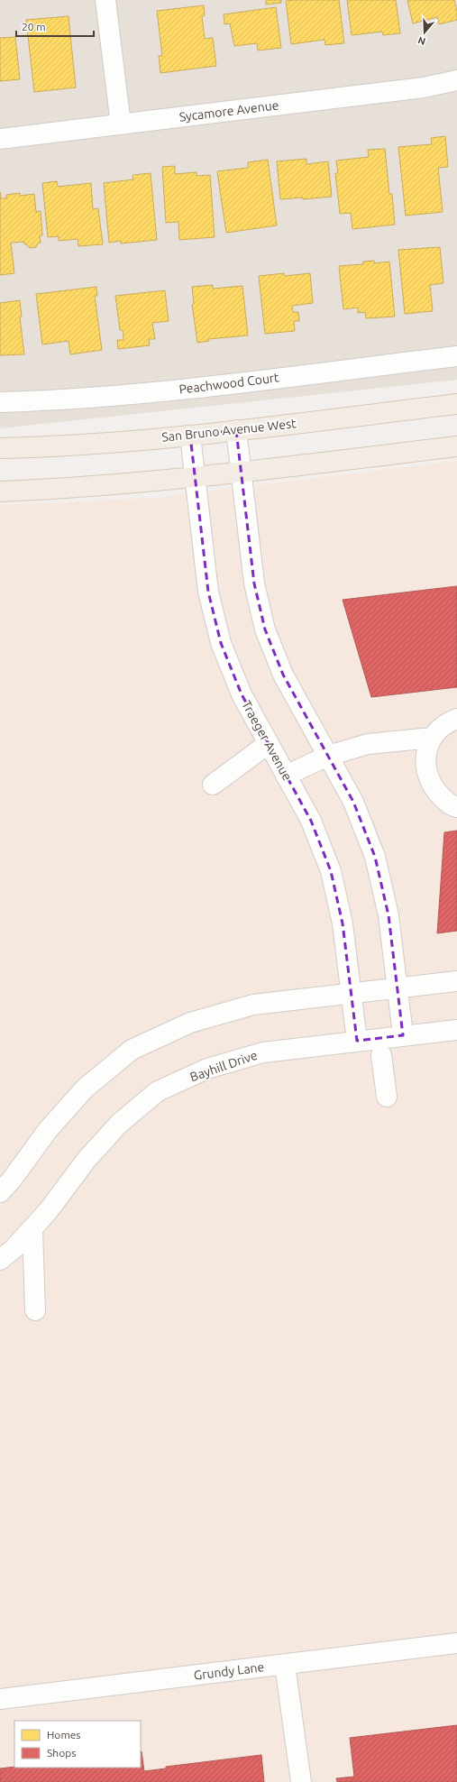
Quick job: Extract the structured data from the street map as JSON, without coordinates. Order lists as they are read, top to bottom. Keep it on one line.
{"streets":{"main road":["San Bruno Avenue West"],"street":["Sycamore Avenue","Peachwood Court","Traeger Avenue","Bayhill Drive","Grundy Lane"]},"crossings":[["San Bruno Avenue West","Traeger Avenue"],["Traeger Avenue","Bayhill Drive"]],"legend":["Homes","Shops"],"scale_bar":"20 m","north":"bottom"}
